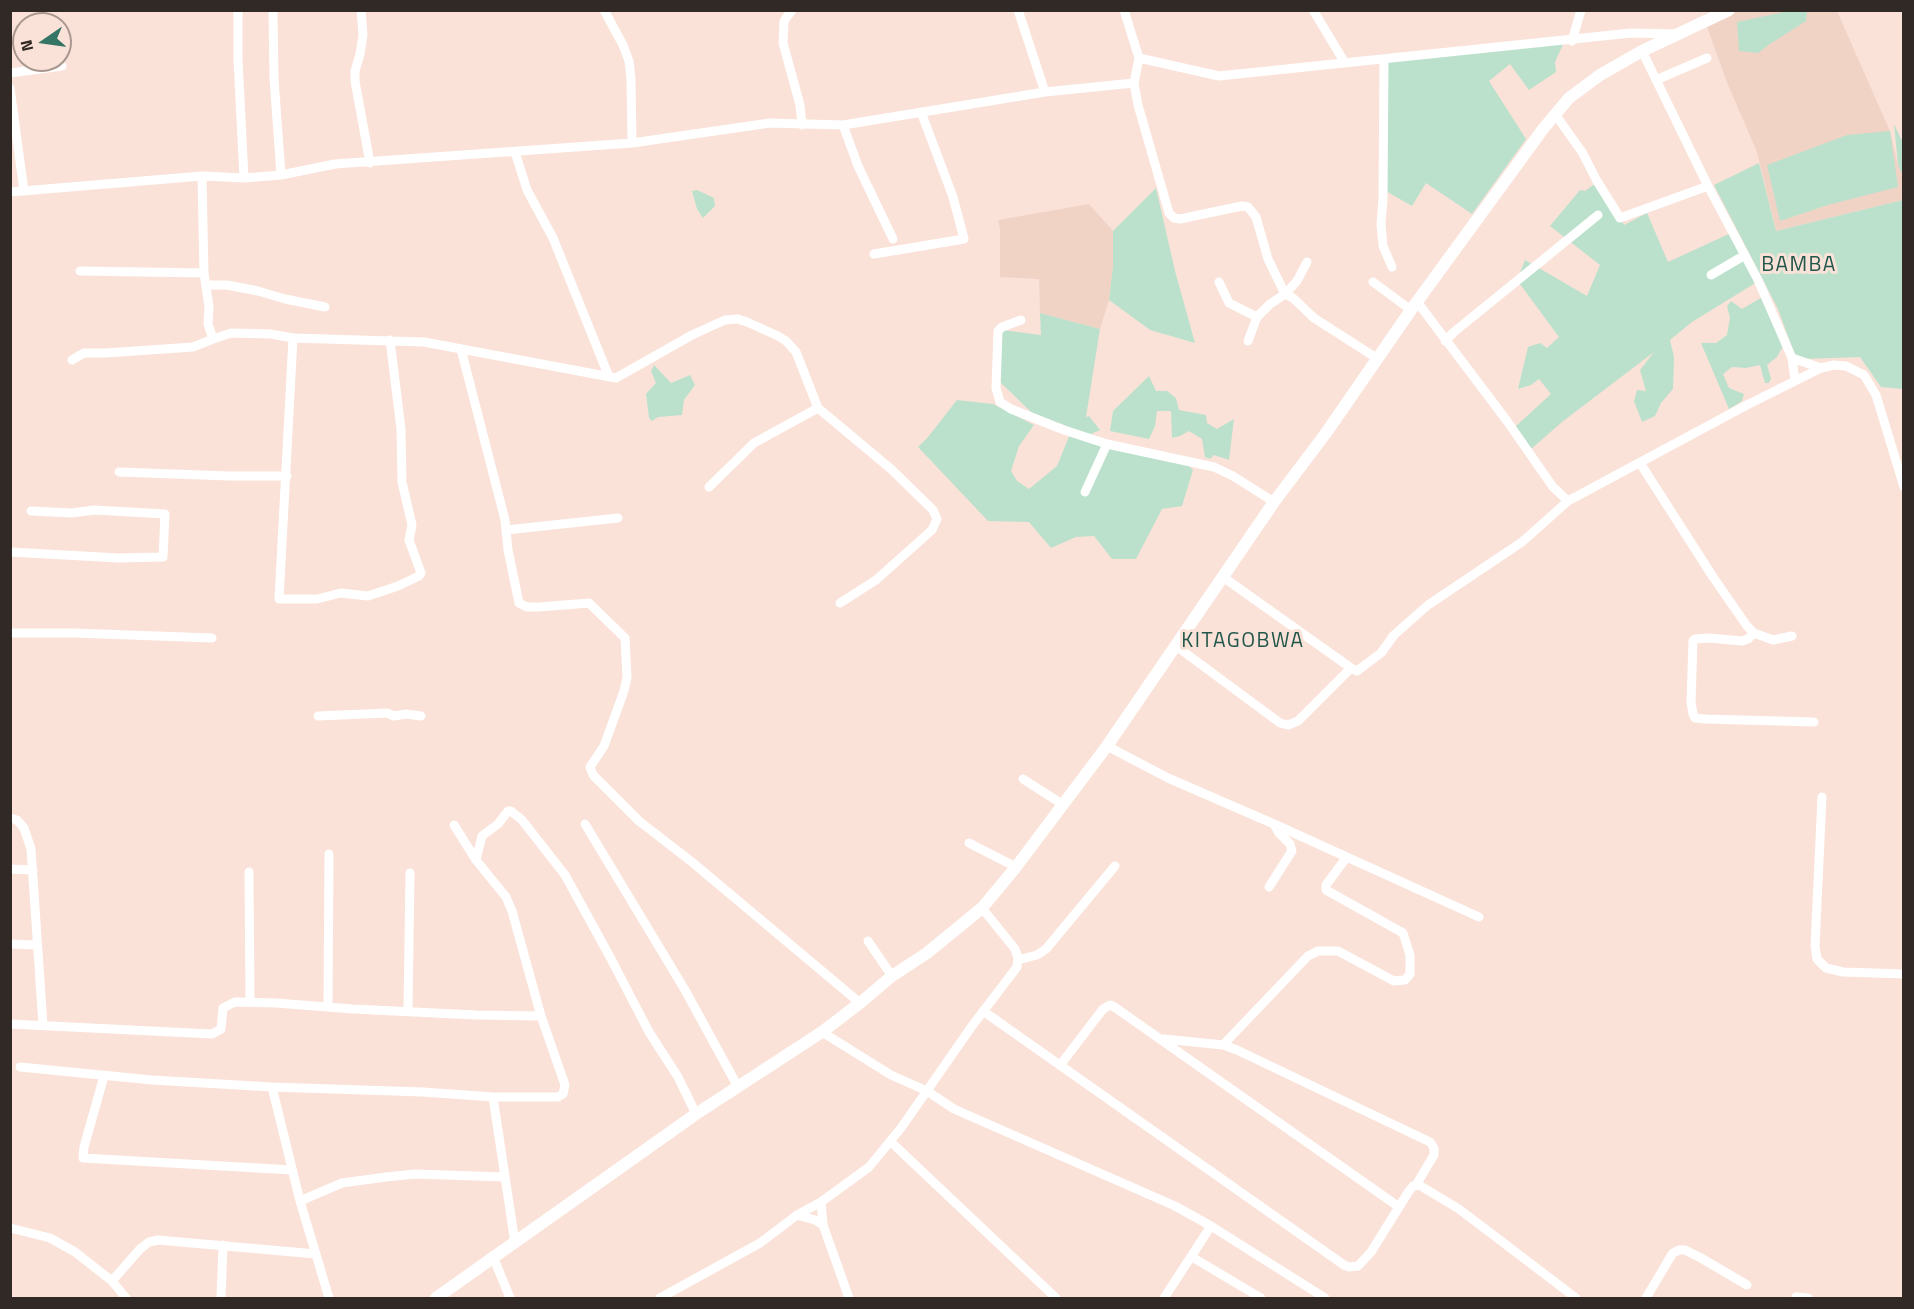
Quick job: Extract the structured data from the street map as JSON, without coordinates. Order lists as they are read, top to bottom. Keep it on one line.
{"districts":["BAMBA","KITAGOBWA"],"north":"left"}
